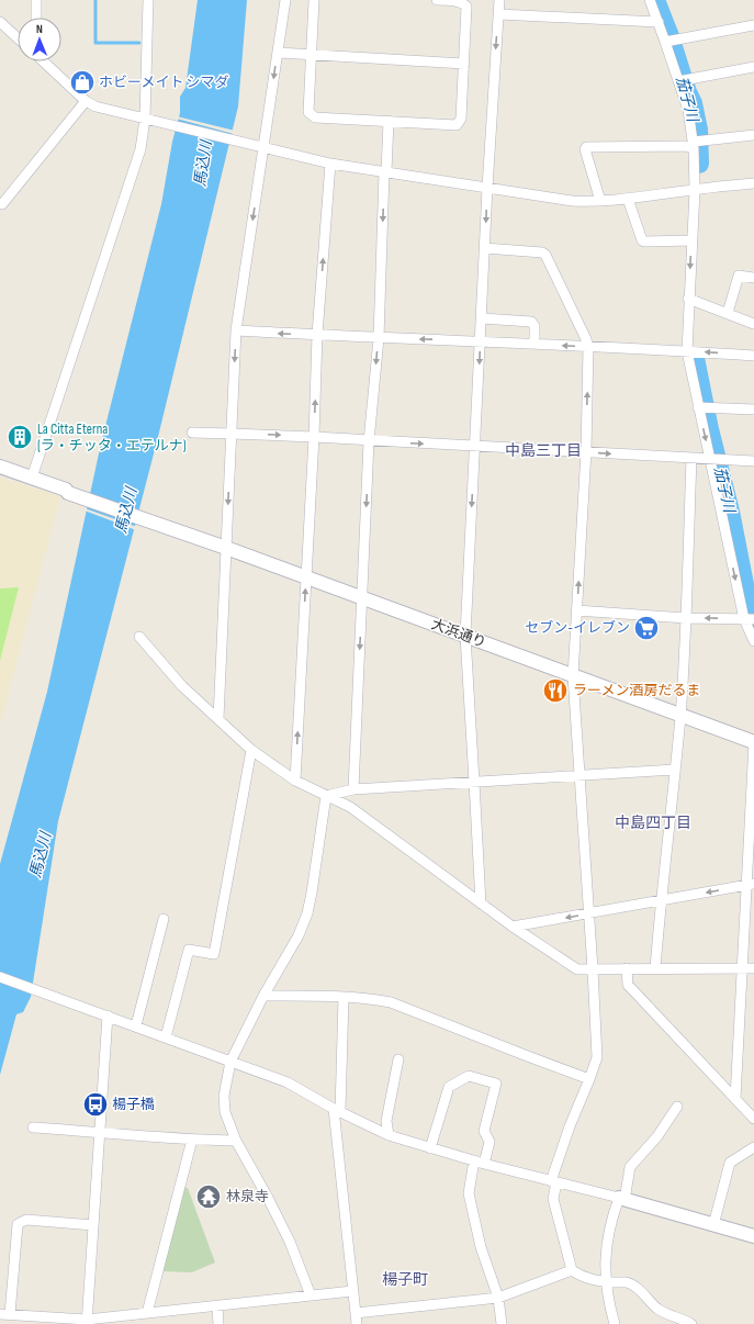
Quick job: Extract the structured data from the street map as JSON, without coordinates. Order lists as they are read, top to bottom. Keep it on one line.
{"streets":{"street":["大浜通り"]},"districts":["中島三丁目","中島四丁目","楊子町"],"water":["茄子川","馬込川"],"places":{"shop":["ホビーメイト シマダ"],"building":["La Citta Eterna (ラ・チッタ・エテルナ)"],"supermarket":["セブン-イレブン"],"restaurant":["ラーメン酒房だるま"],"bus stop":["楊子橋"],"temple":["林泉寺"]},"north":"top"}
